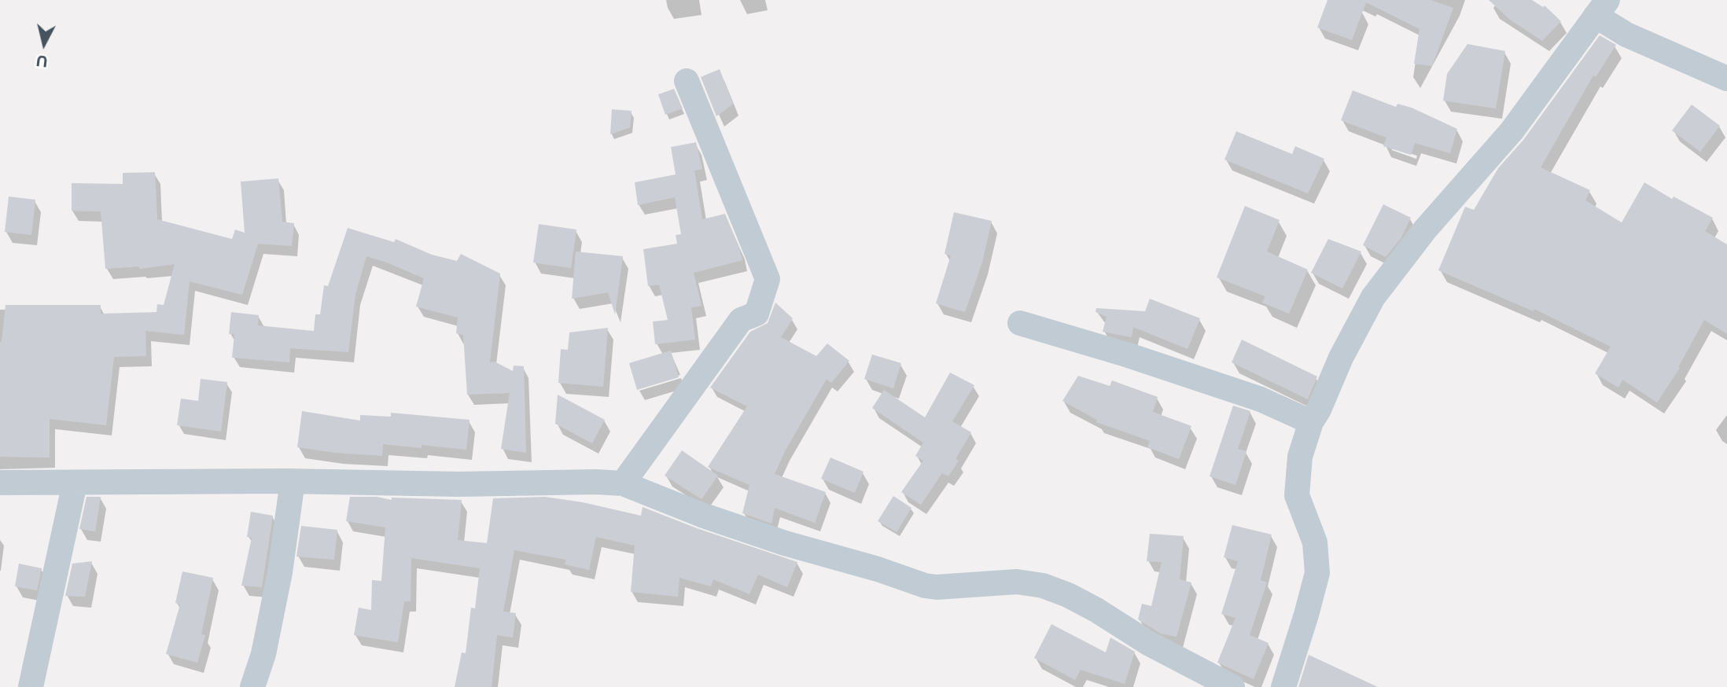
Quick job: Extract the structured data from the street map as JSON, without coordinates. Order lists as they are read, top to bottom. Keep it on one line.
{"north":"bottom"}
